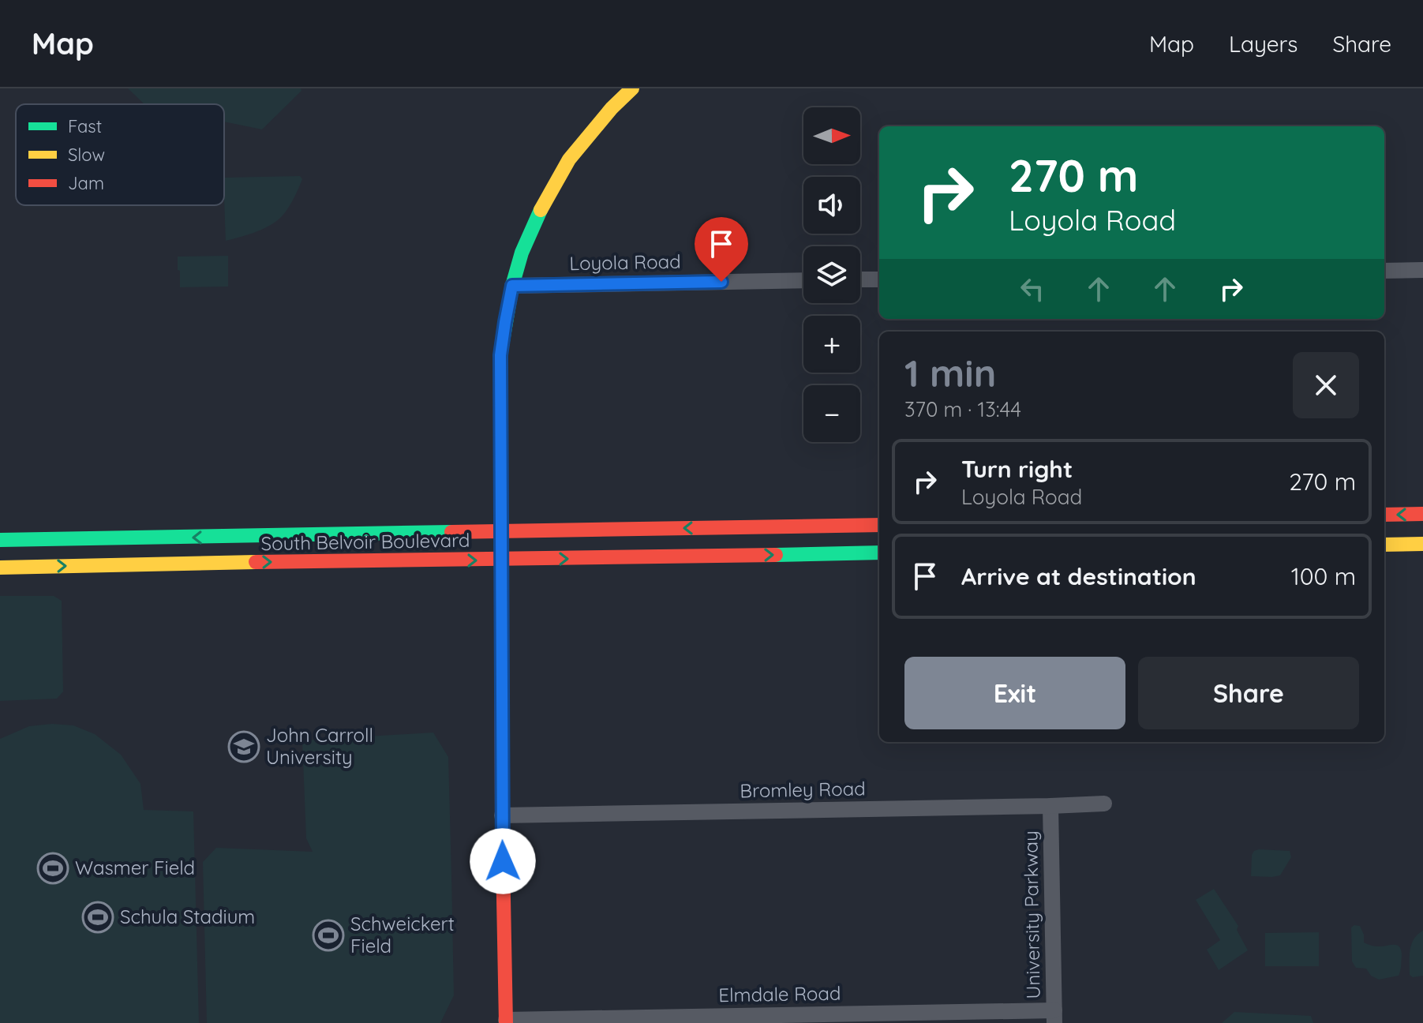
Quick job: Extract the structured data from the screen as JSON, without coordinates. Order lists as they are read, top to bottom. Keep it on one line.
{"streets":{"street":["Loyola Road","South Belvoir Boulevard","Bromley Road","University Parkway","Elmdale Road"]},"crossings":[["Bromley Road","University Parkway"],["University Parkway","Elmdale Road"]],"places":{"school or university":["John Carroll University"],"sports":["Wasmer Field","Schula Stadium","Schweickert Field"]},"legend":["Fast","Slow","Jam"],"north":"right","page":{"header":"Map","nav":["Map","Layers","Share"],"map_buttons":["+","−"],"turn":["270 m","Loyola Road"],"heading":["1 min","370 m · 13:44"],"list":[{"name":"Turn right","note":"Loyola Road","value":"270 m"},{"name":"Arrive at destination","value":"100 m"}],"buttons":["Exit","Share"]}}
